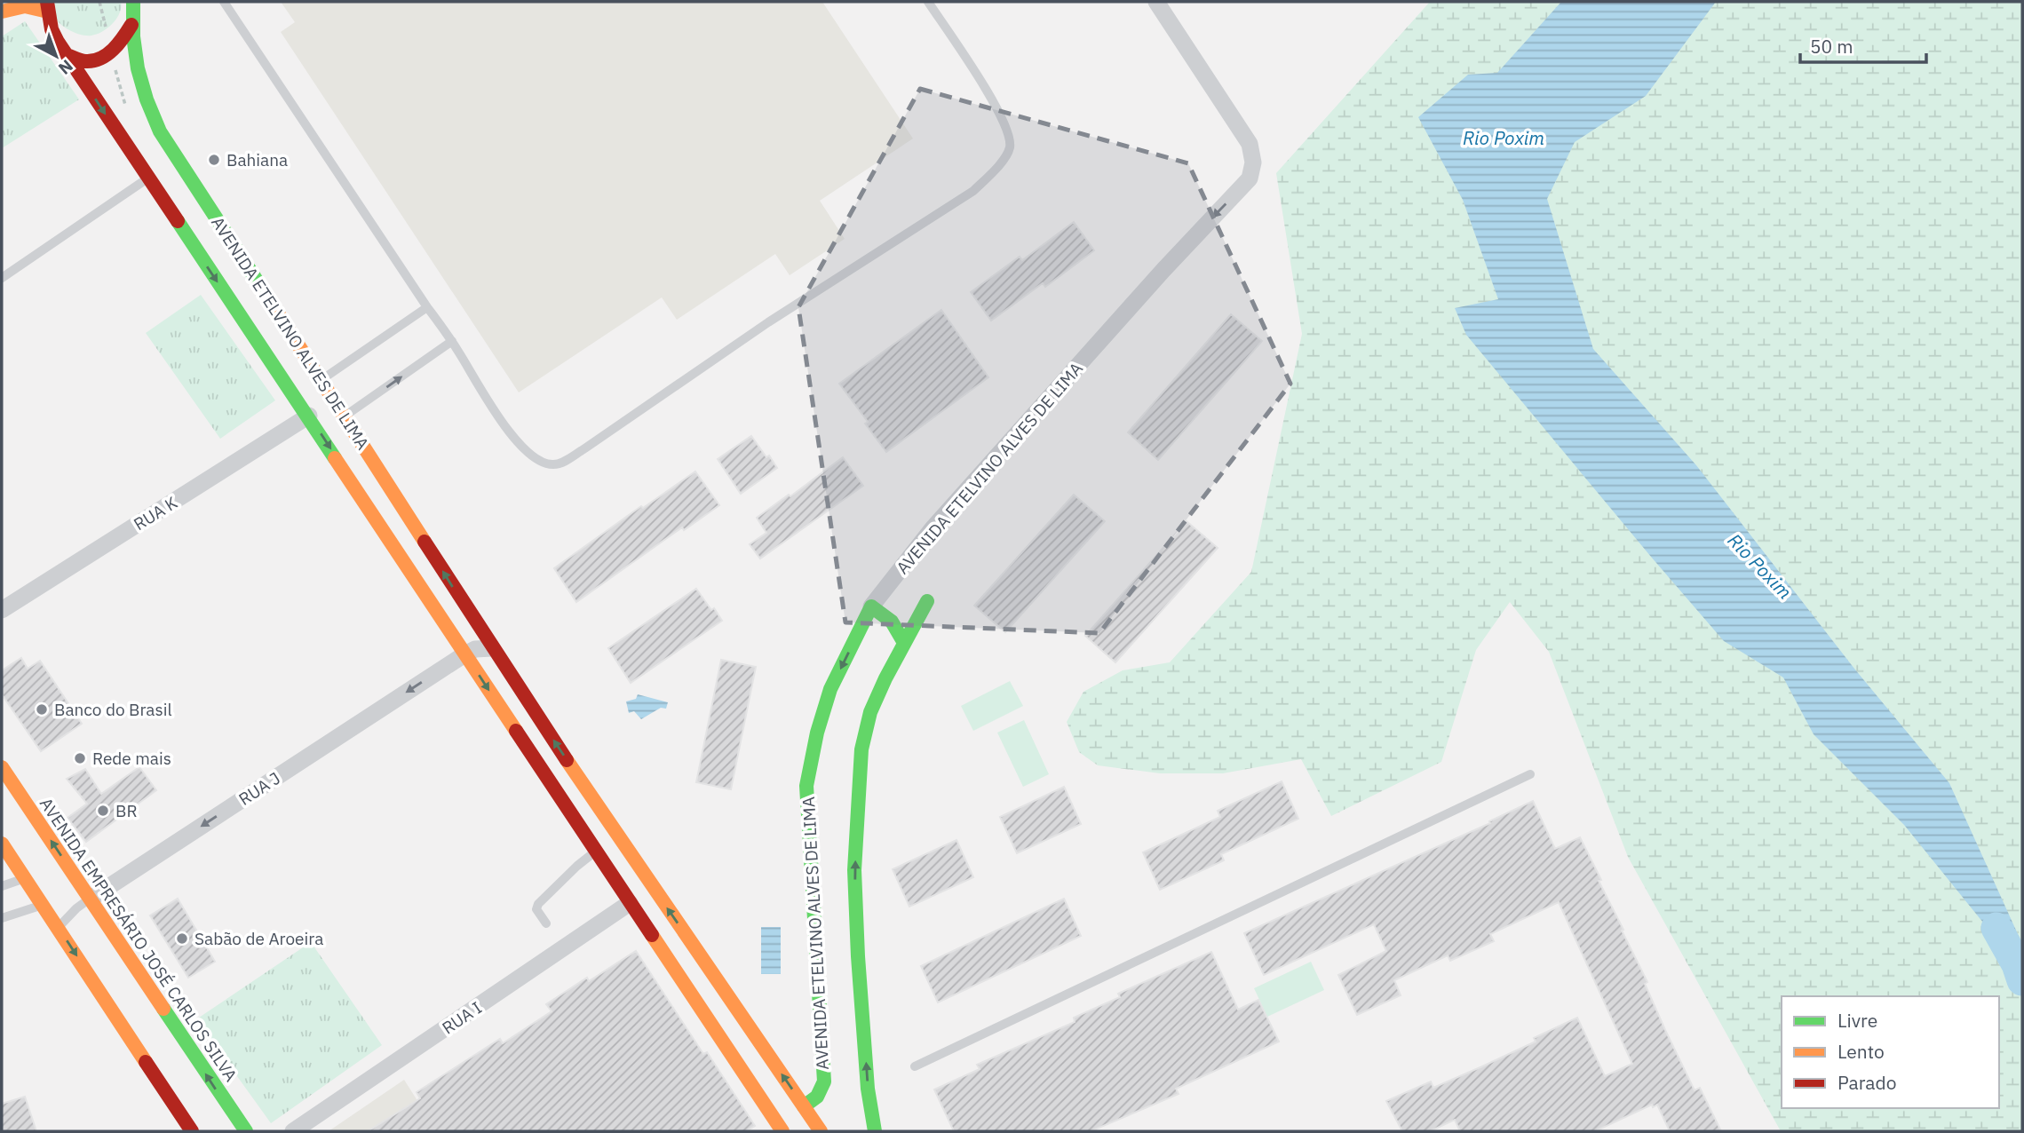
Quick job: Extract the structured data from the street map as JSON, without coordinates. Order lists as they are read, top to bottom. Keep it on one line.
{"streets":{"main road":["AVENIDA ETELVINO ALVES DE LIMA","AVENIDA EMPRESÁRIO JOSÉ CARLOS SILVA"],"street":["RUA K","RUA J","RUA I"]},"crossings":[["AVENIDA ETELVINO ALVES DE LIMA","RUA K"],["AVENIDA ETELVINO ALVES DE LIMA","RUA J"],["AVENIDA ETELVINO ALVES DE LIMA","RUA I"],["RUA J","AVENIDA EMPRESÁRIO JOSÉ CARLOS SILVA"]],"one_way":["RUA J"],"water":["Rio Poxim"],"places":["Bahiana","Banco do Brasil","Rede mais","BR","Sabão de Aroeira"],"legend":["Livre","Lento","Parado"],"scale_bar":"50 m","north":"bottom right"}
